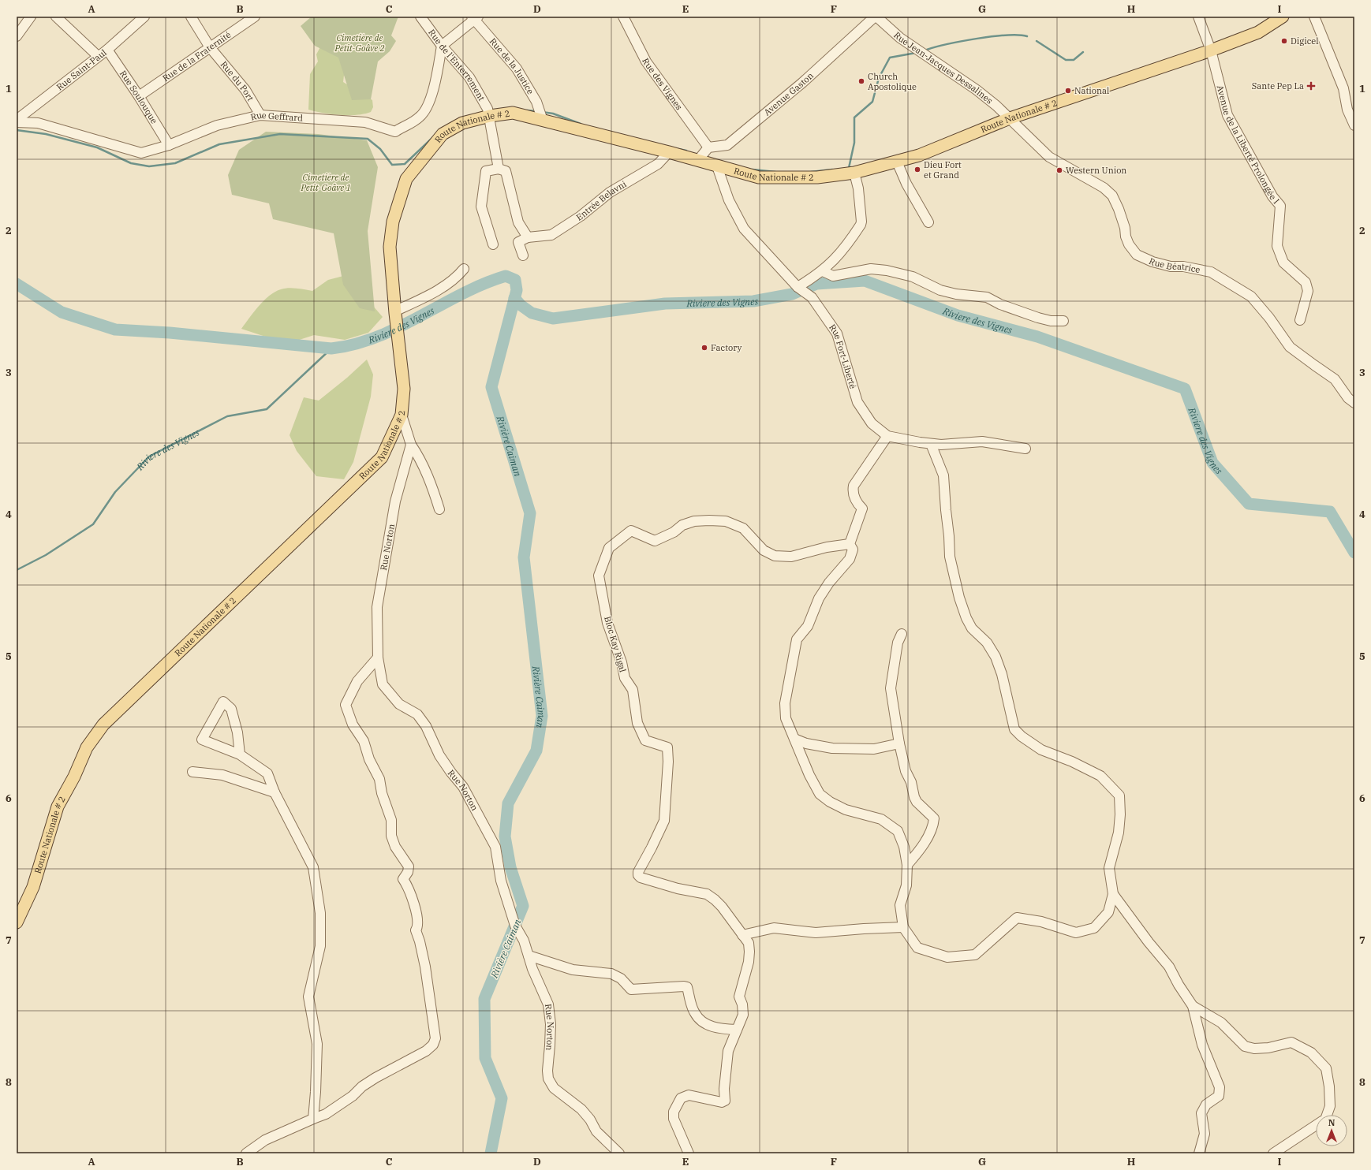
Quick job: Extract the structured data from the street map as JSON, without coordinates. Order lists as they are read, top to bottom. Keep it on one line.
{"streets":{"main road":["Route Nationale # 2"],"street":["Rue de la Fraternité","Rue de l'Enterrement","Rue de la Justice","Rue Jean-Jacques Dessalines","Rue Saint-Paul","Rue du Port","Rue des Vignes","Avenue Gaston","Rue Soulouque","Rue Geffrard","Avenue de la Liberté Prolongée I","Entrée Belavni","Rue Béatrice","Rue Fort-Liberté","Rue Norton","Bloc Kay Rigal"]},"crossings":[["Rue de la Fraternité","Rue du Port"],["Rue de la Fraternité","Rue Soulouque"],["Rue de l'Enterrement","Route Nationale # 2"],["Rue de l'Enterrement","Rue Geffrard"],["Rue de la Justice","Route Nationale # 2"],["Rue Jean-Jacques Dessalines","Avenue Gaston"],["Rue Jean-Jacques Dessalines","Route Nationale # 2"],["Rue Jean-Jacques Dessalines","Rue Béatrice"],["Rue Saint-Paul","Rue Soulouque"],["Rue Saint-Paul","Rue Geffrard"],["Rue du Port","Rue Geffrard"],["Rue des Vignes","Avenue Gaston"],["Rue Soulouque","Rue Geffrard"],["Route Nationale # 2","Avenue de la Liberté Prolongée I"],["Route Nationale # 2","Entrée Belavni"],["Route Nationale # 2","Rue Béatrice"],["Route Nationale # 2","Rue Fort-Liberté"]],"water":["Riviere des Vignes","Rivière Caiman"],"parks":["Cimetière de Petit-Goâve 2","Cimetière de Petit-Goâve 1"],"places":{"other":["Digicel","Church Apostolique","National","Dieu Fort et Grand","Western Union","Factory"],"health":["Sante Pep La"]},"north":"top","grid":{"columns":["A","B","C","D","E","F","G","H","I"],"rows":["1","2","3","4","5","6","7","8"]}}
